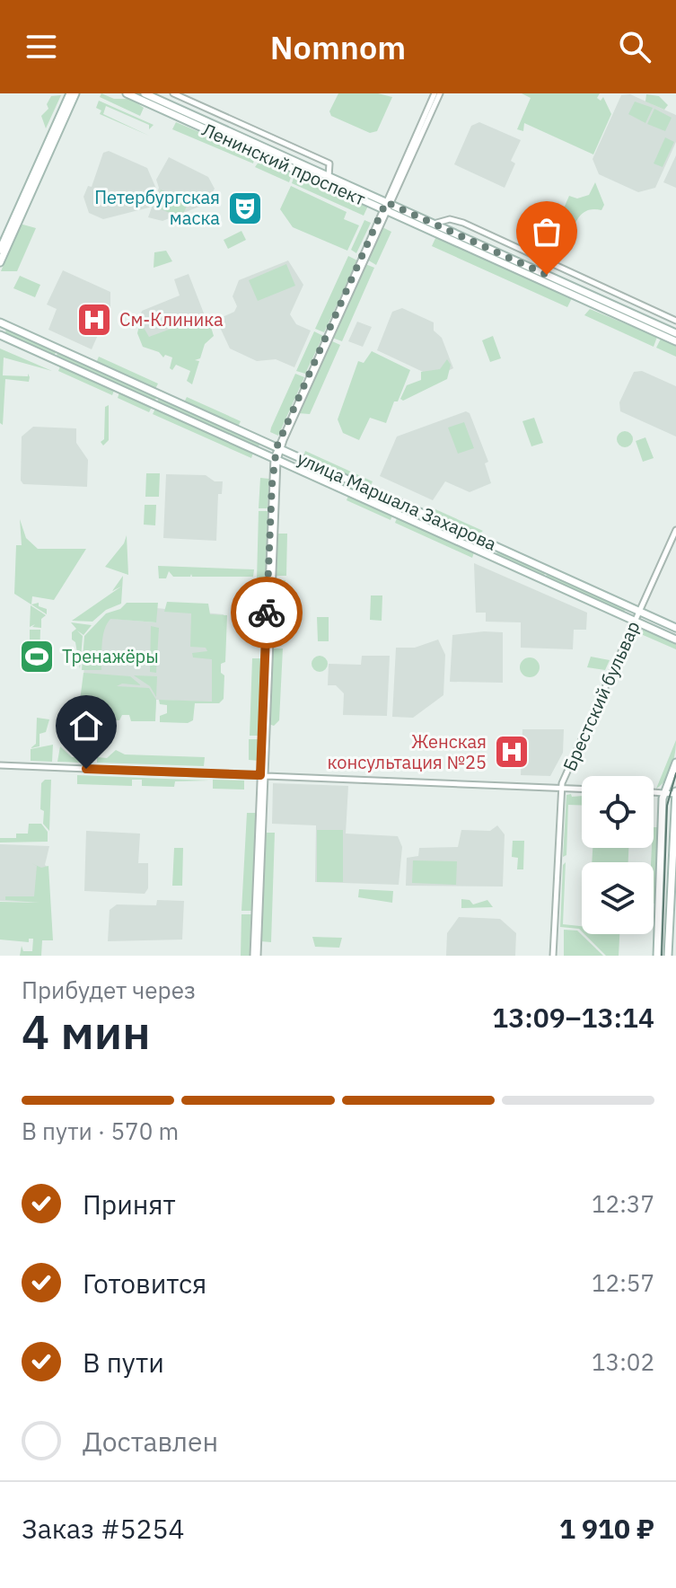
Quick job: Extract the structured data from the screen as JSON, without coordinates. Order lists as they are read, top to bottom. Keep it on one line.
{"streets":{"street":["Ленинский проспект","улица Маршала Захарова","Брестский бульвар"]},"crossings":[["улица Маршала Захарова","Брестский бульвар"]],"places":{"theatre":["Петербургская маска"],"hospital":["См-Клиника","Женская консультация №25"],"sports":["Тренажёры"]},"page":{"header":"Nomnom","heading":["4 мин","Прибудет через","13:09–13:14"],"panel":["Заказ #5254","1 910 ₽"],"bar":"В пути · 570 m","list":[["Принят","12:37"],["Готовится","12:57"],["В пути","13:02"],"Доставлен"]}}
